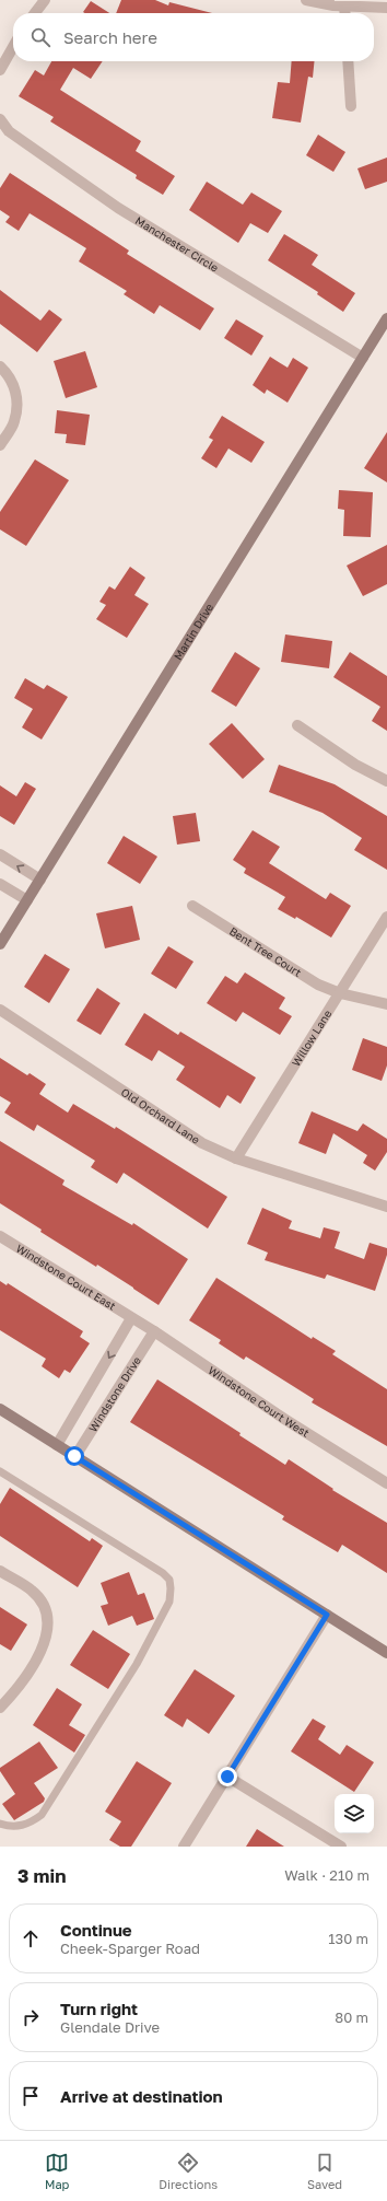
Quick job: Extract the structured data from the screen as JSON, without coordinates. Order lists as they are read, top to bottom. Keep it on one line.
{"streets":{"street":["Manchester Circle","Martin Drive","Bent Tree Court","Willow Lane","Old Orchard Lane","Windstone Court East","Windstone Drive","Windstone Court West"]},"crossings":[["Manchester Circle","Martin Drive"],["Bent Tree Court","Willow Lane"],["Willow Lane","Old Orchard Lane"],["Windstone Court East","Windstone Drive"],["Windstone Court East","Windstone Court West"],["Windstone Drive","Windstone Court West"]],"page":{"search":"Search here","heading":["3 min","Walk · 210 m"],"list":[["Continue","Cheek-Sparger Road","130 m"],["Turn right","Glendale Drive","80 m"],"Arrive at destination"],"nav":["Map","Directions","Saved"]}}
